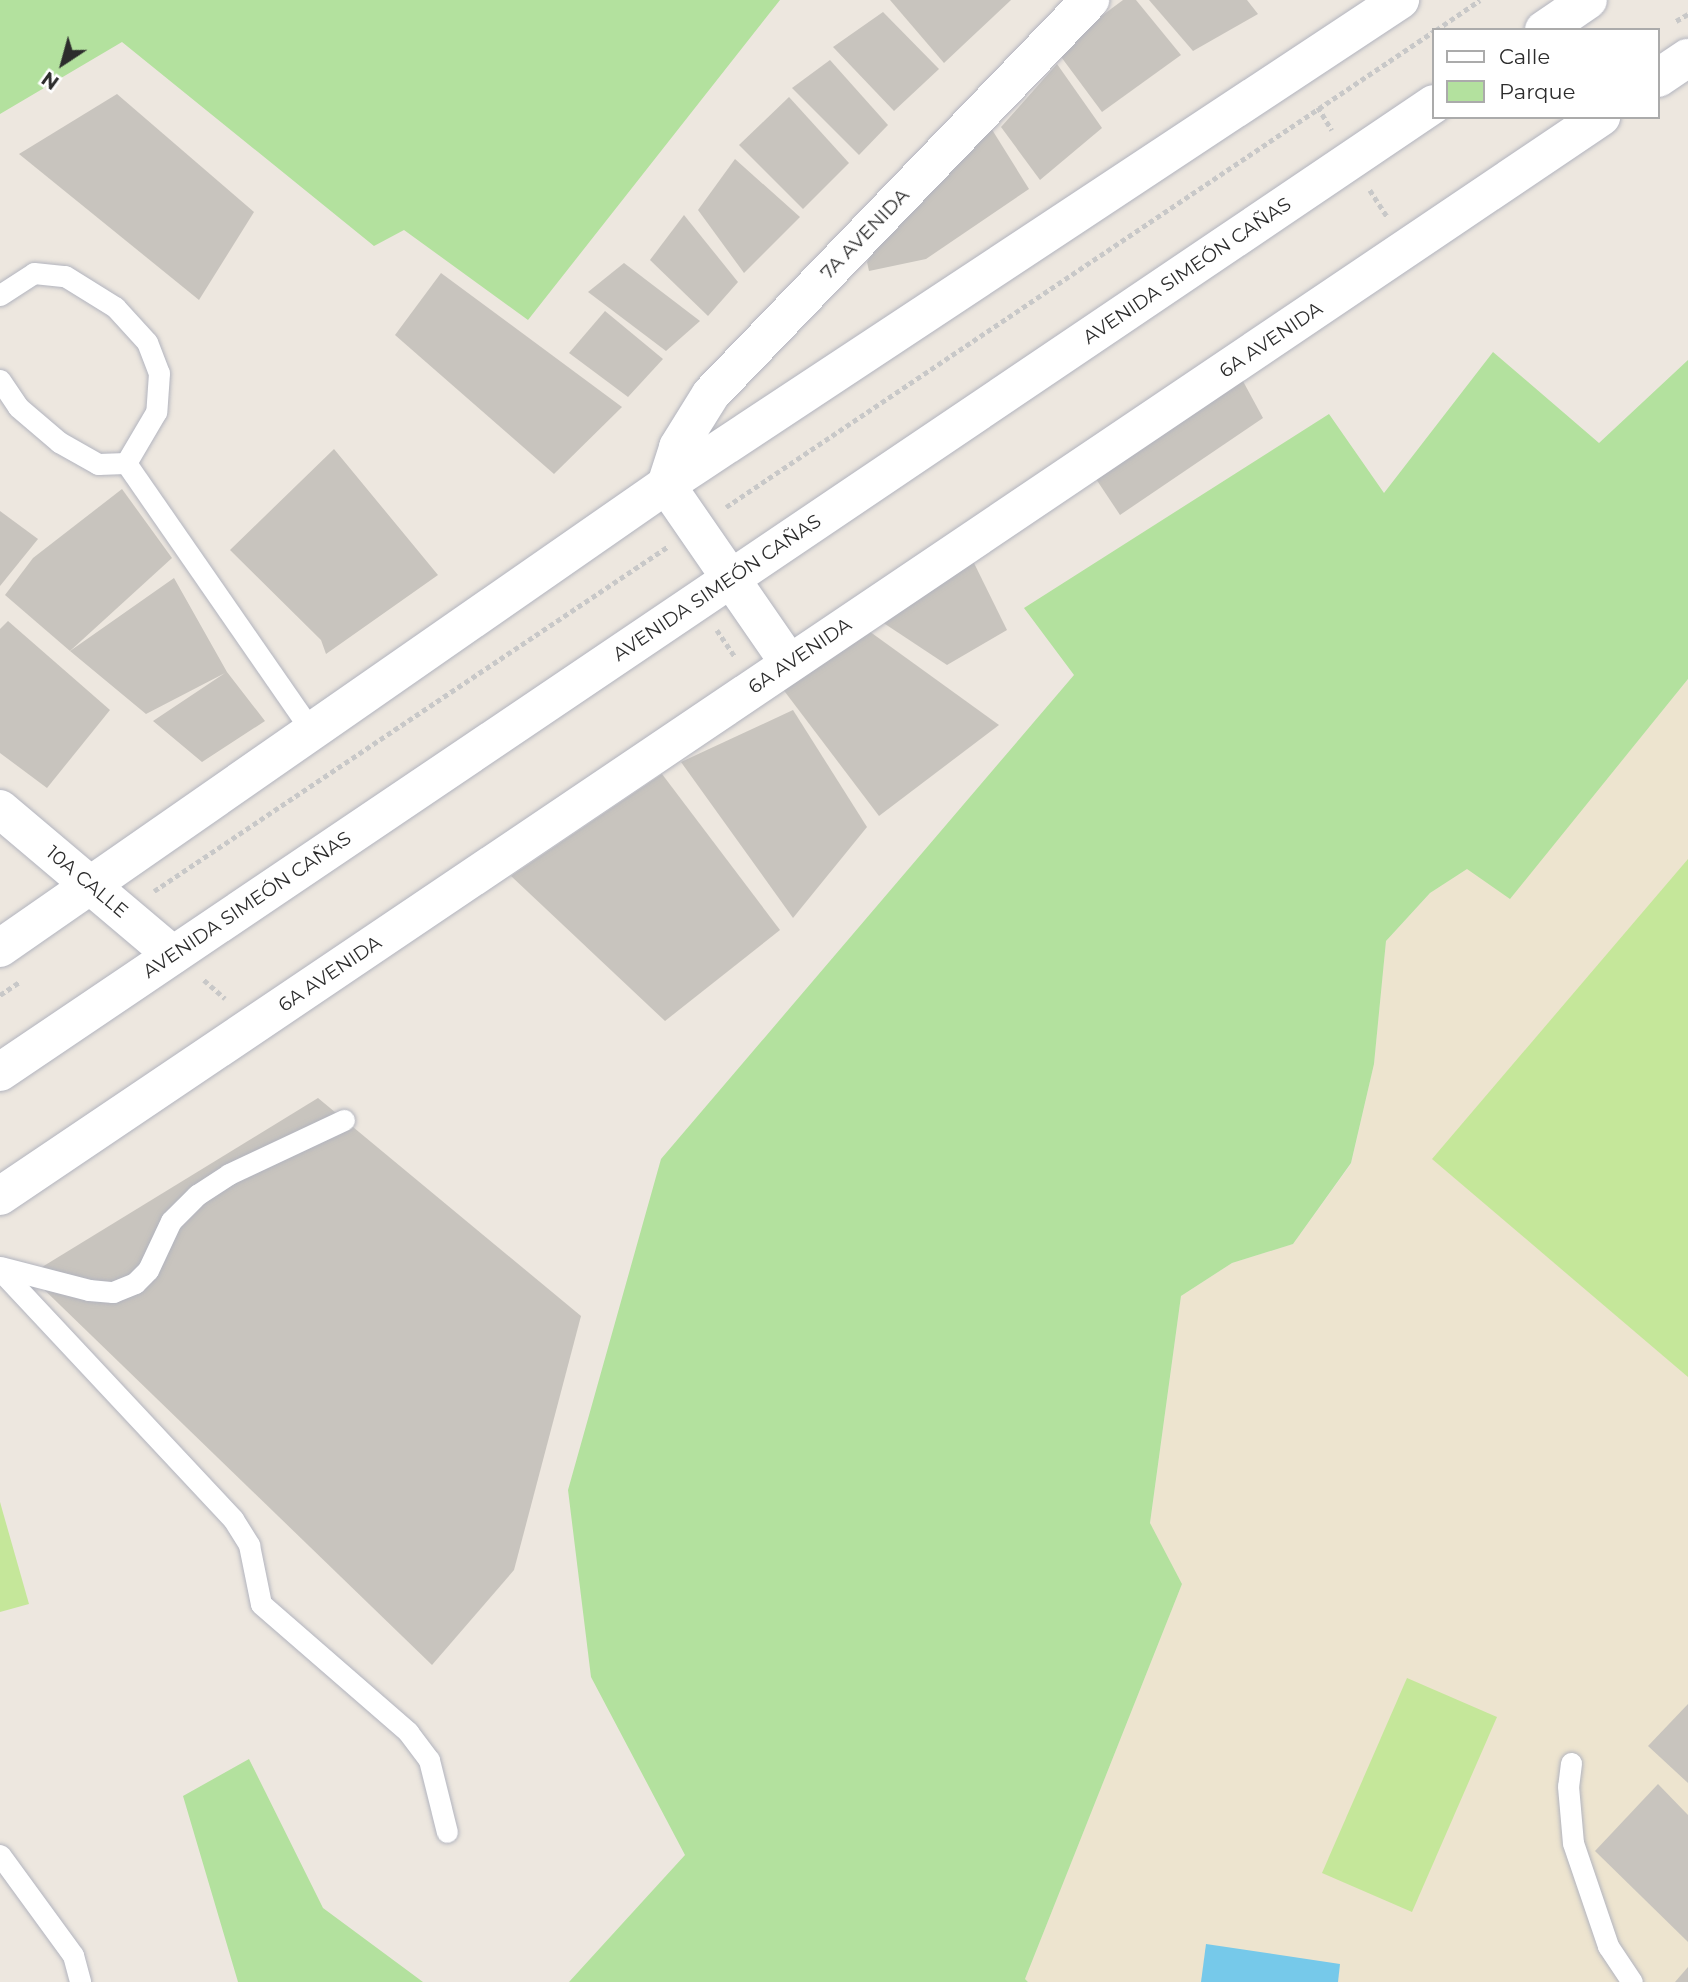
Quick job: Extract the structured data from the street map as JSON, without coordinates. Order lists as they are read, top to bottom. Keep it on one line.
{"streets":{"street":["7A AVENIDA","AVENIDA SIMEÓN CAÑAS","6A AVENIDA","10A CALLE"]},"crossings":[["AVENIDA SIMEÓN CAÑAS","10A CALLE"]],"legend":["Calle","Parque"],"north":"bottom left"}
